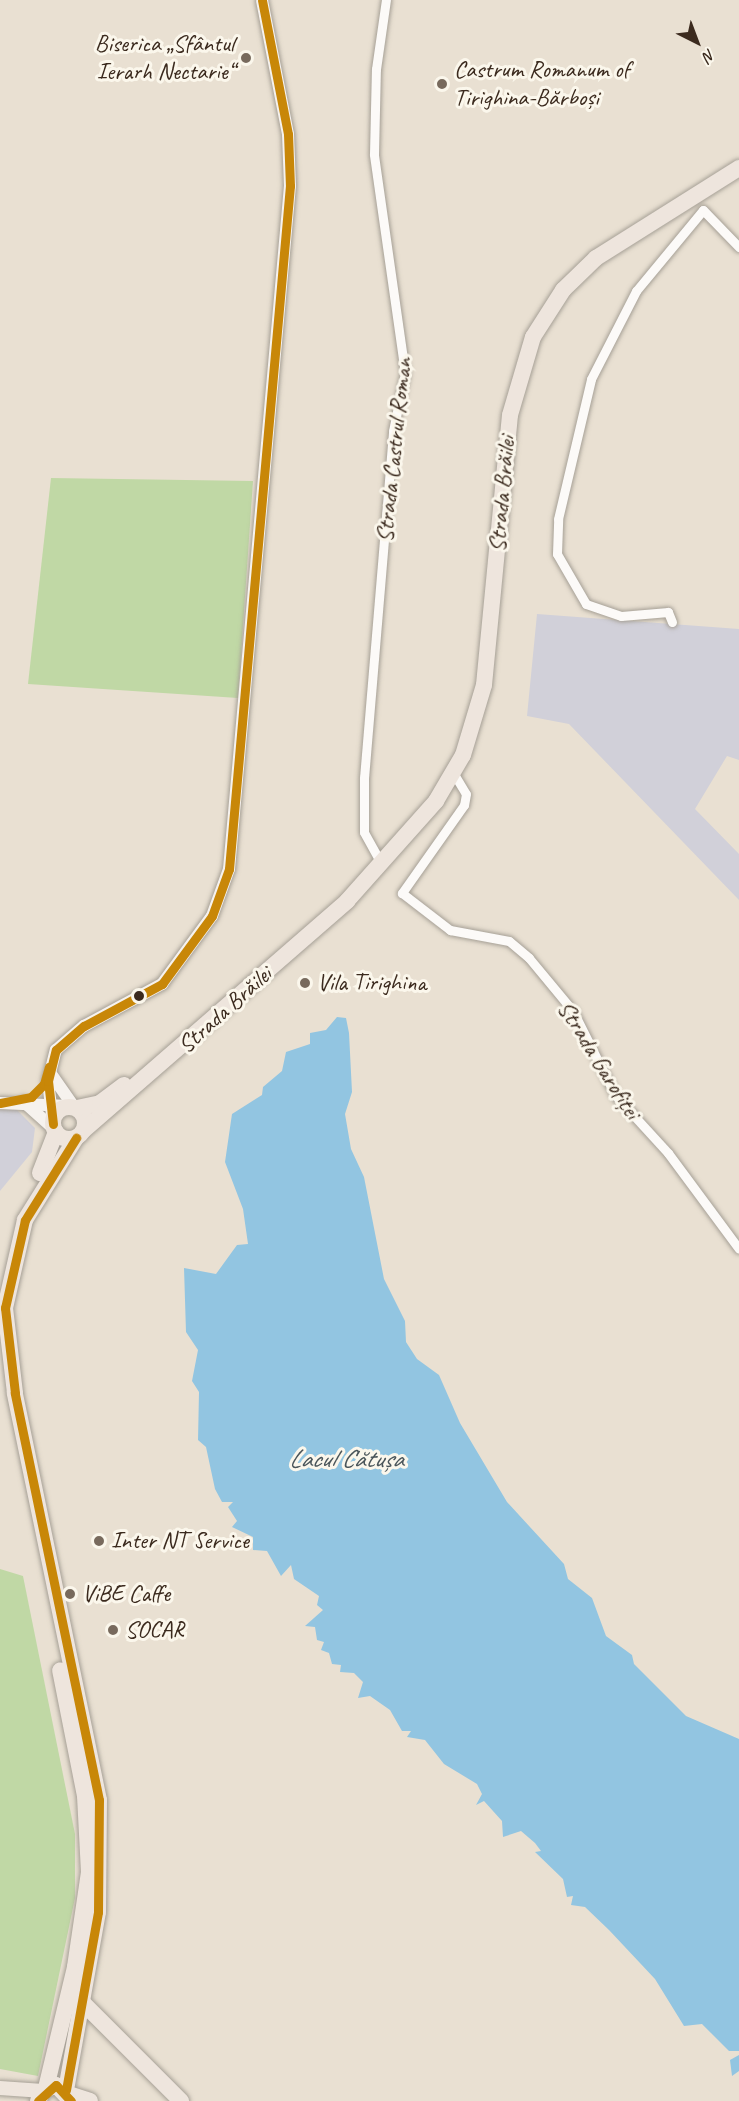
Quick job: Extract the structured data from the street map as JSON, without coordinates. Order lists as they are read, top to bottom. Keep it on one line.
{"streets":{"highway":["Strada Brăilei"],"street":["Strada Castrul Roman","Strada Garofiței"]},"crossings":[["Strada Castrul Roman","Strada Brăilei"],["Strada Brăilei","Strada Garofiței"]],"water":["Lacul Cătușa"],"places":["Biserica „Sfântul Ierarh Nectarie“","Castrum Romanum of Tirighina-Bărboși","Vila Tirighina","Inter NT Service","ViBE Caffe","SOCAR"],"north":"bottom right"}
